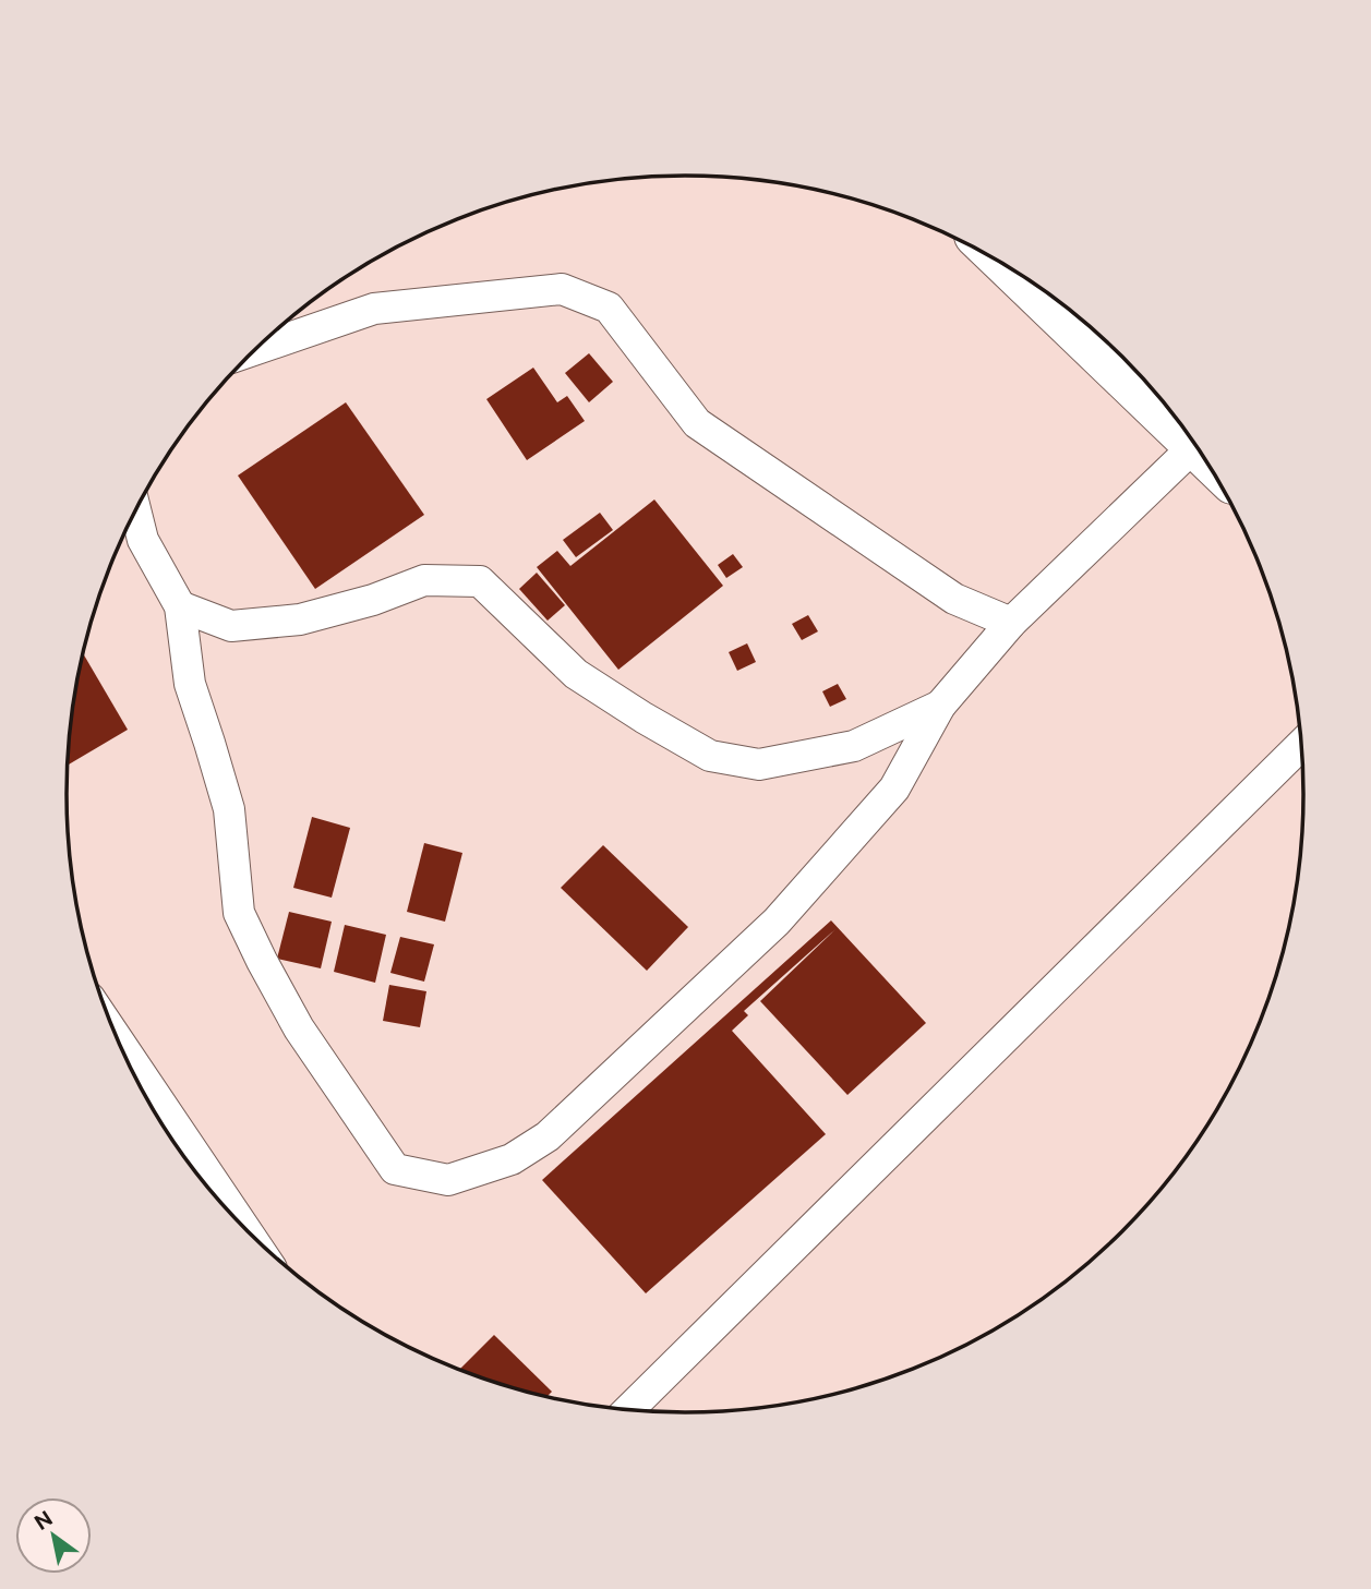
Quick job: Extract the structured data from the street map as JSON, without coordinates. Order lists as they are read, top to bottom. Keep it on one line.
{"north":"top left"}
